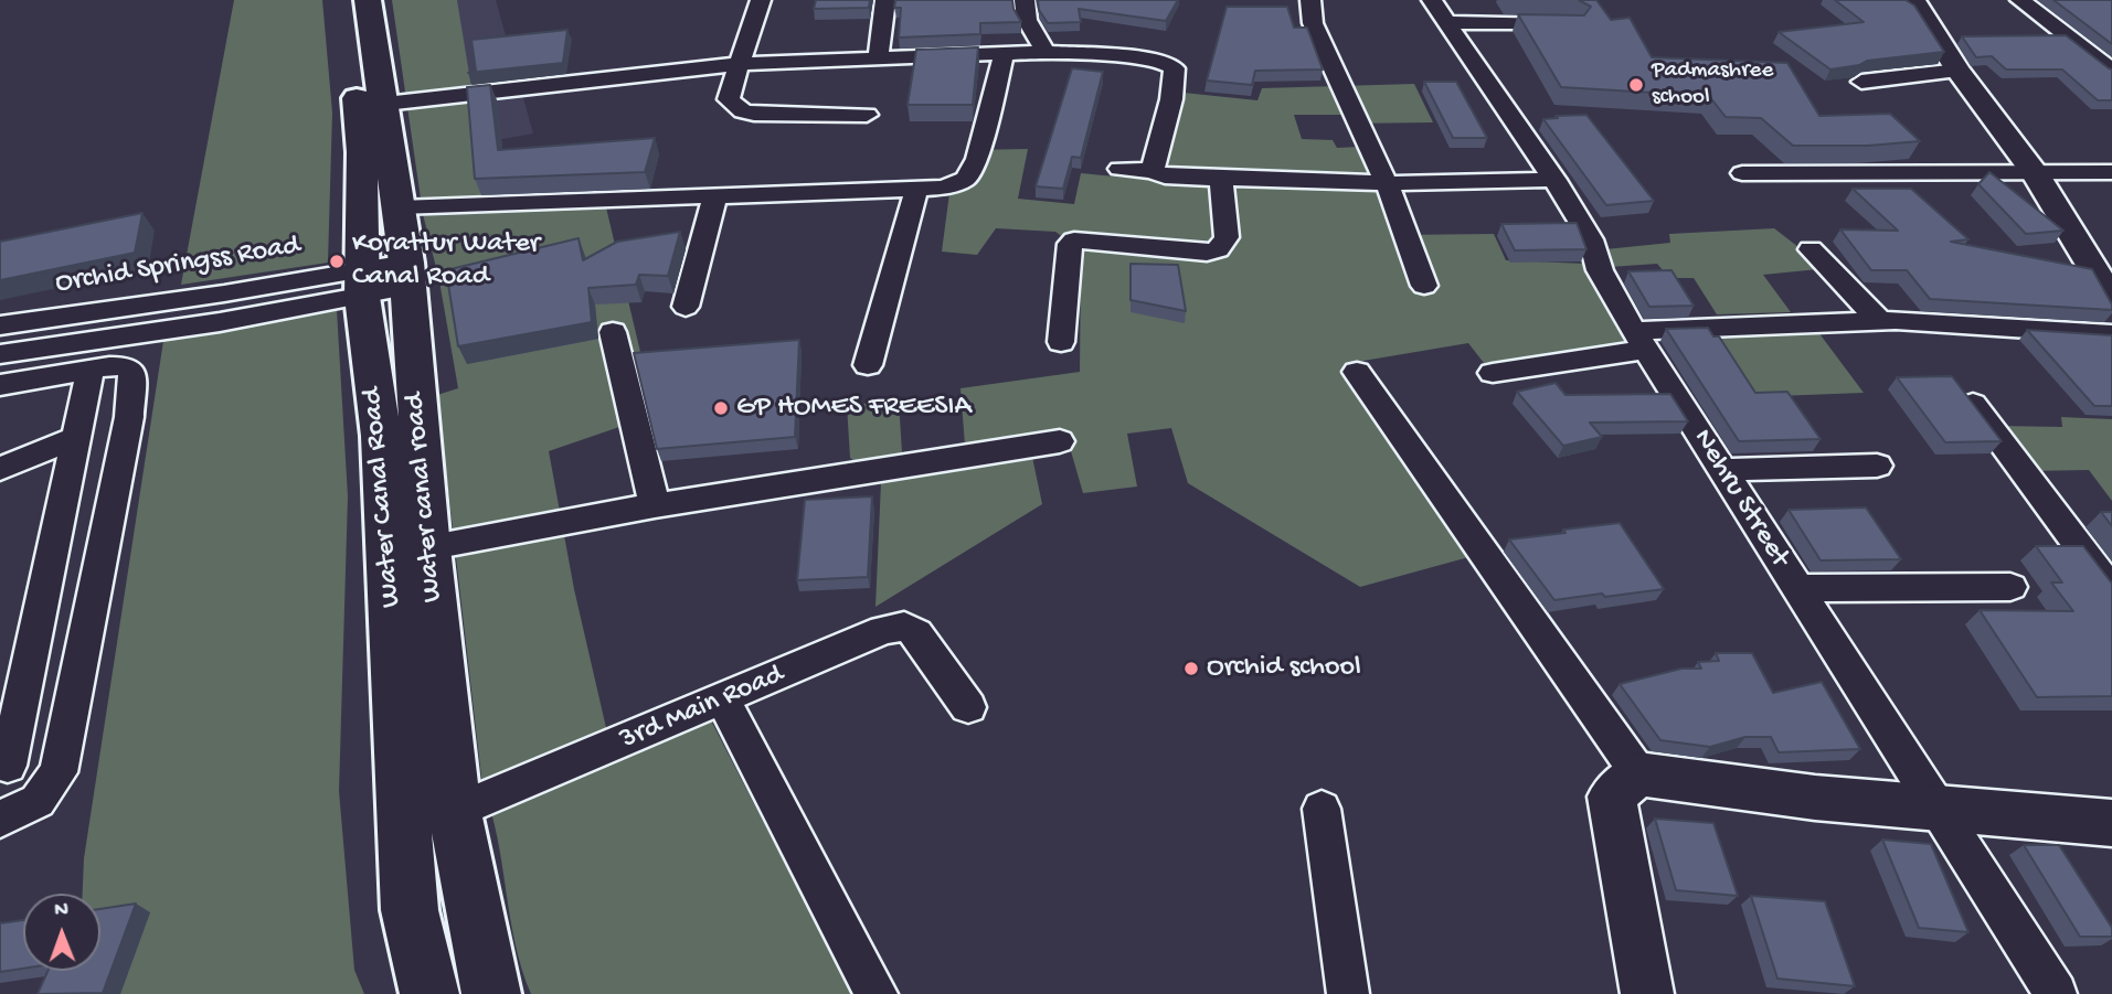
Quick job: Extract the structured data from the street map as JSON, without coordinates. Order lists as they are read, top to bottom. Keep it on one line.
{"streets":{"main road":["Water Canal Road","Water canal road"],"street":["Orchid Springss Road","Nehru Street","3rd Main Road"]},"crossings":[["Orchid Springss Road","Water Canal Road"],["Water Canal Road","Water canal road"],["Water Canal Road","3rd Main Road"],["Water canal road","3rd Main Road"]],"places":["Padmashree school","Korattur Water Canal Road","GP HOMES FREESIA","Orchid school"],"north":"top"}
